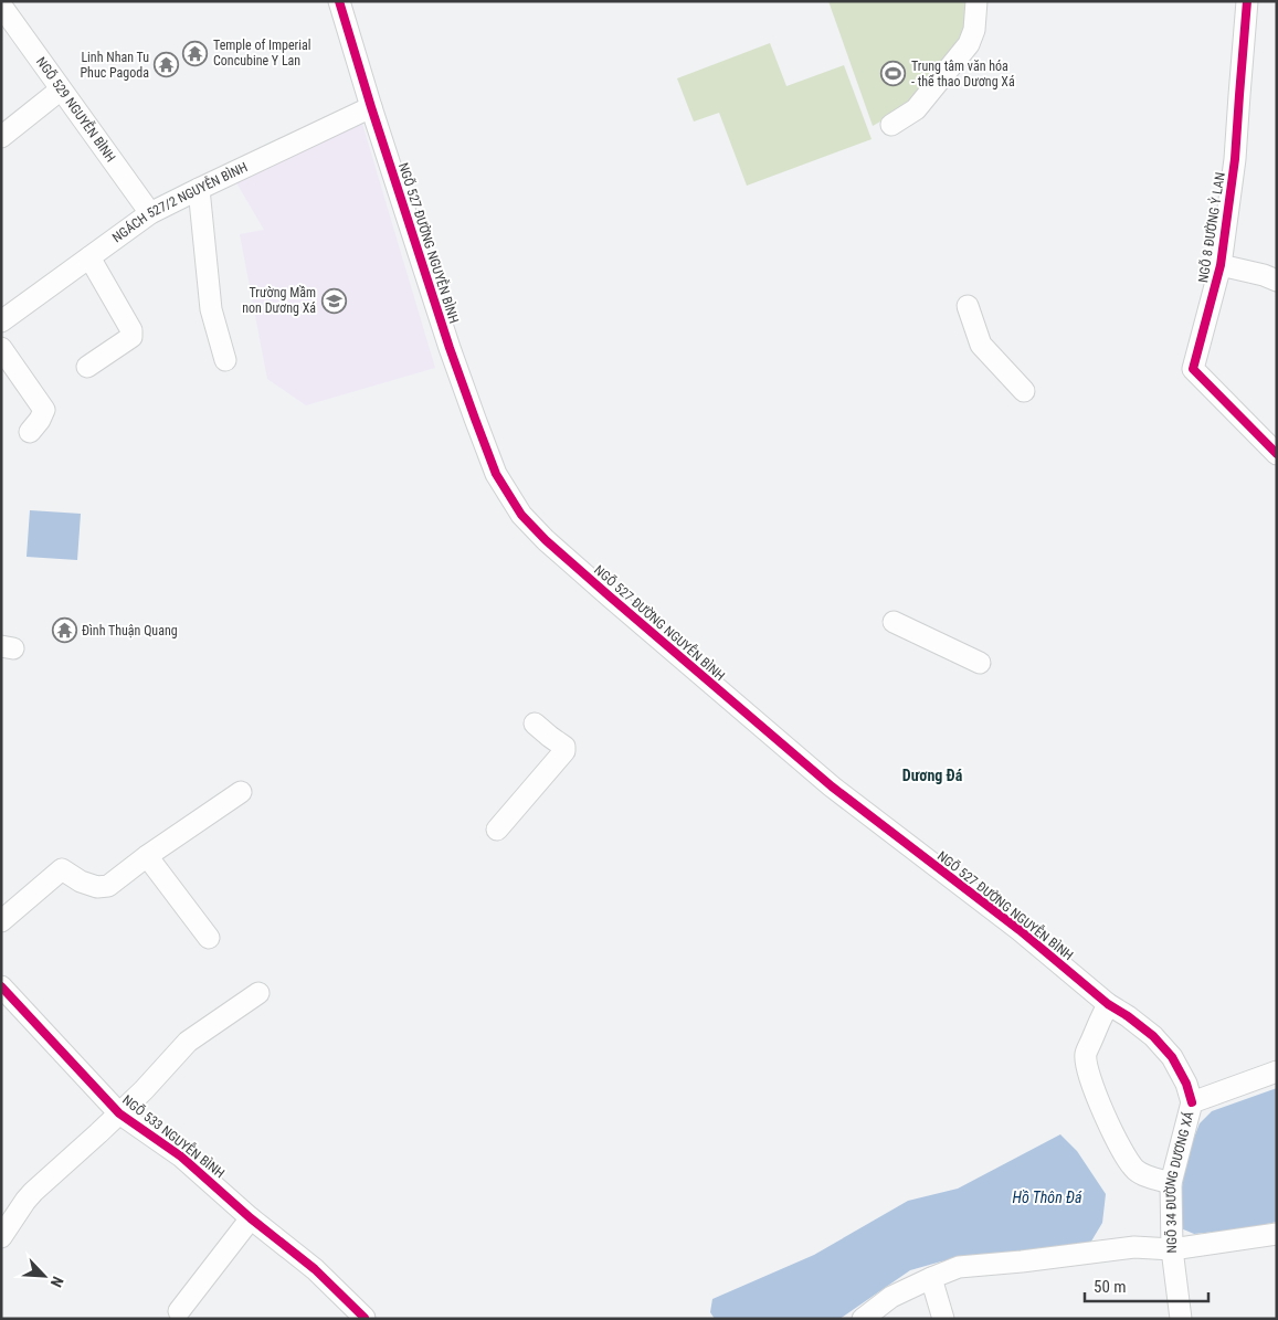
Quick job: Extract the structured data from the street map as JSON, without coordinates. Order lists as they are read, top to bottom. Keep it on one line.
{"streets":{"street":["NGÕ 529 NGUYỄN BÌNH","NGÁCH 527/2 NGUYỄN BÌNH","NGÕ 8 ĐƯỜNG Ỷ LAN","NGÕ 527 ĐƯỜNG NGUYỄN BÌNH","NGÕ 533 NGUYỄN BÌNH","NGÕ 34 ĐƯỜNG DƯƠNG XÁ"]},"crossings":[["NGÕ 529 NGUYỄN BÌNH","NGÁCH 527/2 NGUYỄN BÌNH"],["NGÁCH 527/2 NGUYỄN BÌNH","NGÕ 527 ĐƯỜNG NGUYỄN BÌNH"],["NGÕ 527 ĐƯỜNG NGUYỄN BÌNH","NGÕ 34 ĐƯỜNG DƯƠNG XÁ"]],"districts":["Dương Đá"],"water":["Hồ Thôn Đá"],"places":{"temple":["Temple of Imperial Concubine Y Lan","Linh Nhan Tu Phuc Pagoda","Đình Thuận Quang"],"sports":["Trung tâm văn hóa - thể thao Dương Xá"],"school or university":["Trường Mầm non Dương Xá"]},"scale_bar":"50 m","north":"bottom right"}
